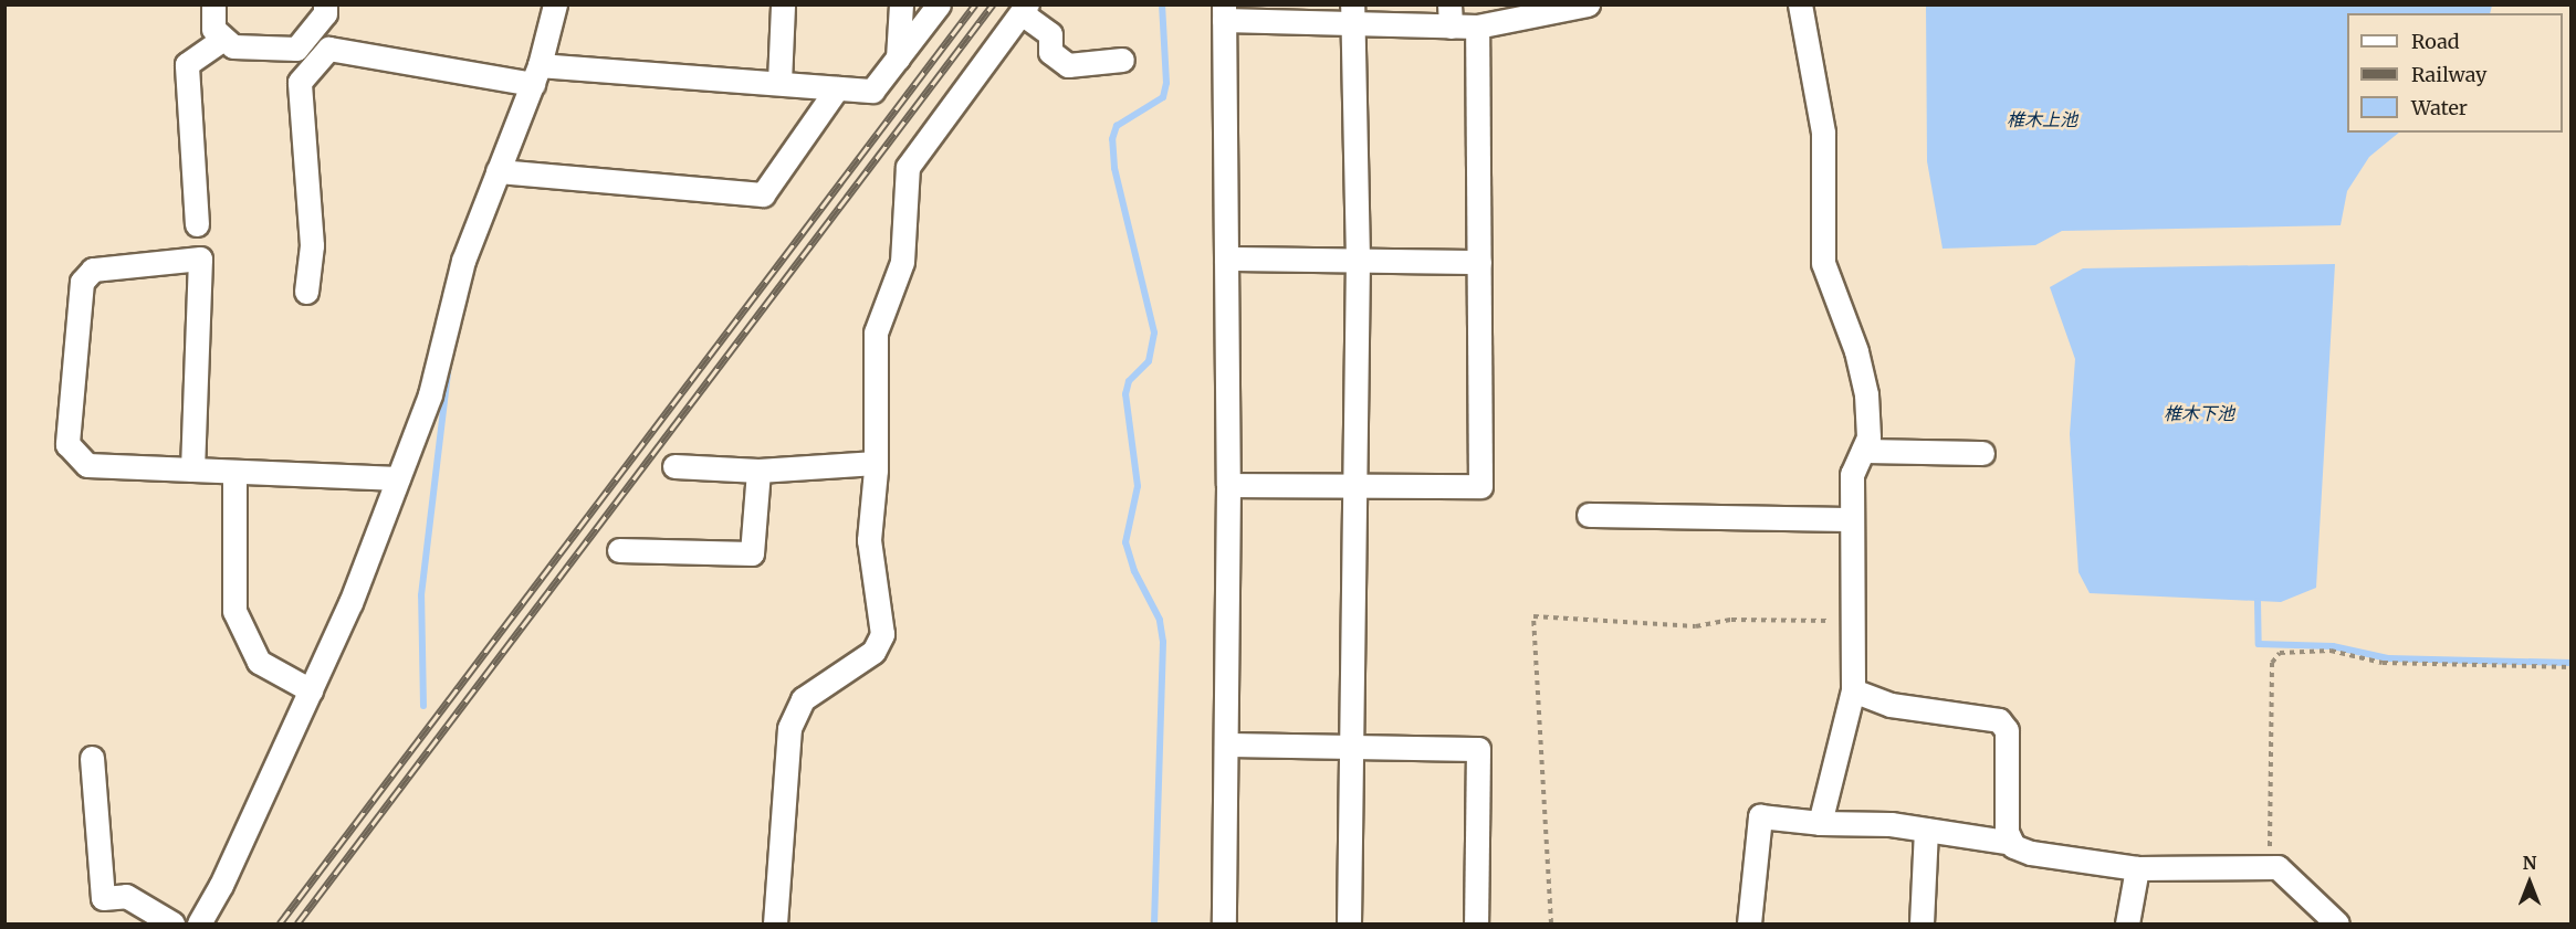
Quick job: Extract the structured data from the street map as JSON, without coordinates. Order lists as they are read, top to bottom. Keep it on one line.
{"water":["椎木上池","椎木下池"],"legend":["Road","Railway","Water"],"north":"top"}
